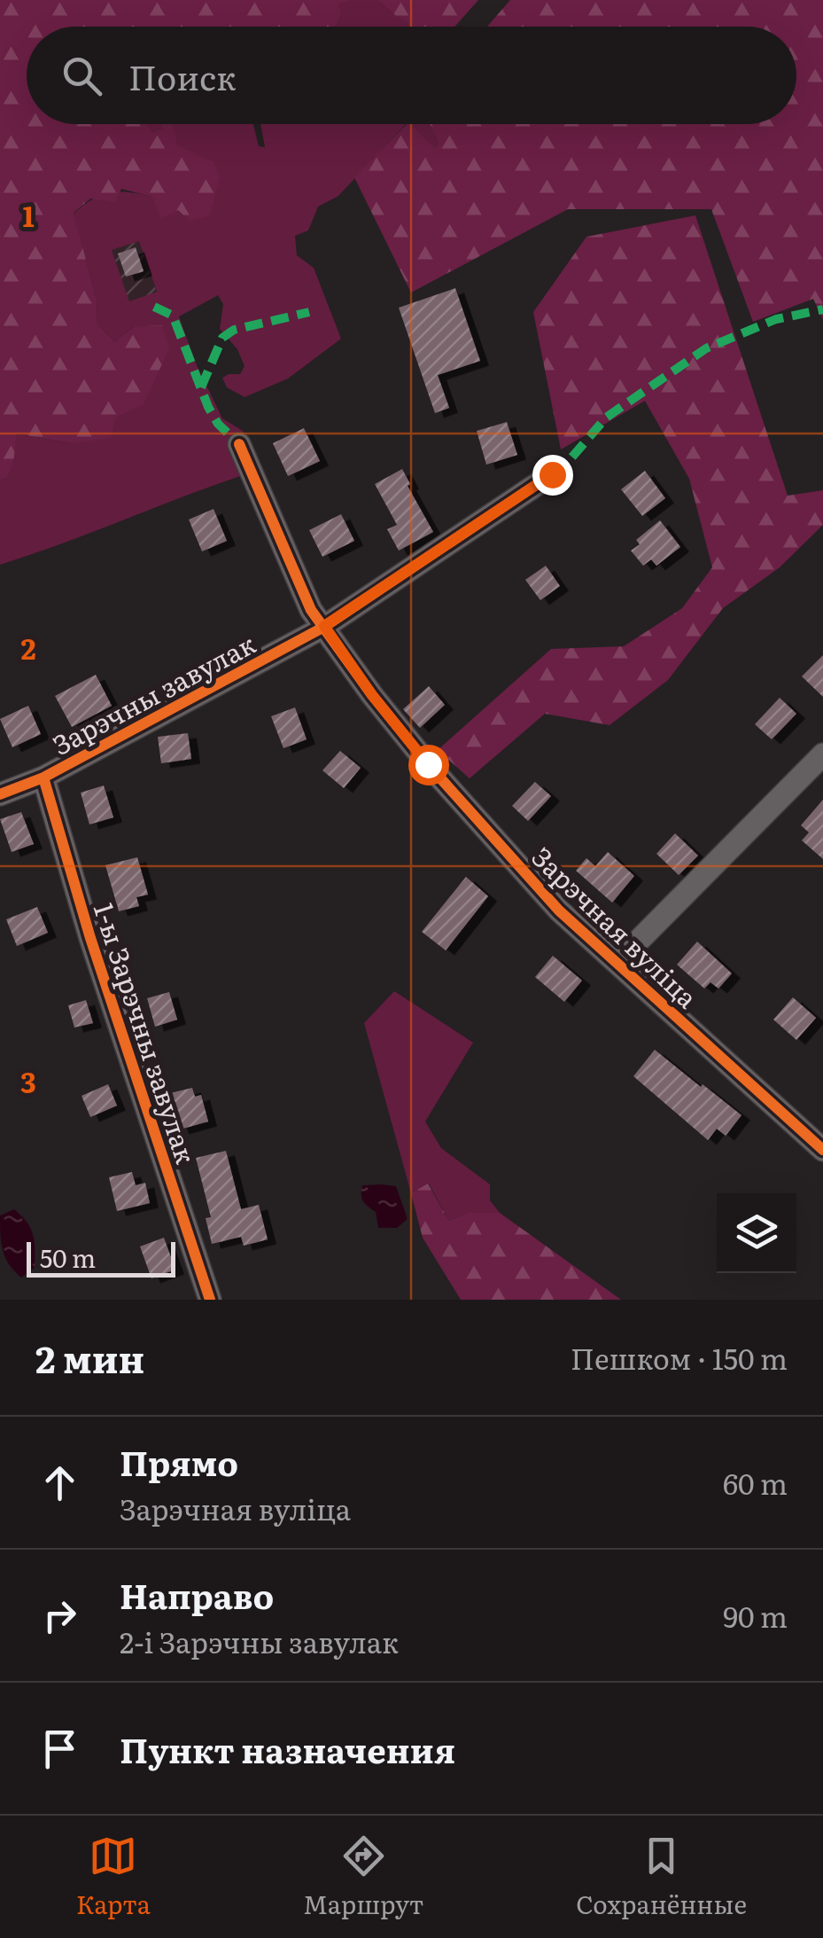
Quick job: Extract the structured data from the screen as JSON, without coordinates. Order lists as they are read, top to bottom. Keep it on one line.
{"streets":{"street":["Зарэчны завулак","Зарэчная вуліца","1-ы Зарэчны завулак"]},"crossings":[["Зарэчны завулак","Зарэчная вуліца"],["Зарэчны завулак","1-ы Зарэчны завулак"]],"scale_bar":"50 m","page":{"search":"Поиск","scale":"50 m","heading":["2 мин","Пешком · 150 m"],"list":[["Прямо","Зарэчная вуліца","60 m"],["Направо","2-і Зарэчны завулак","90 m"],"Пункт назначения"],"nav":["Карта","Маршрут","Сохранённые"]},"grid":{"rows":["1","2","3"]}}
